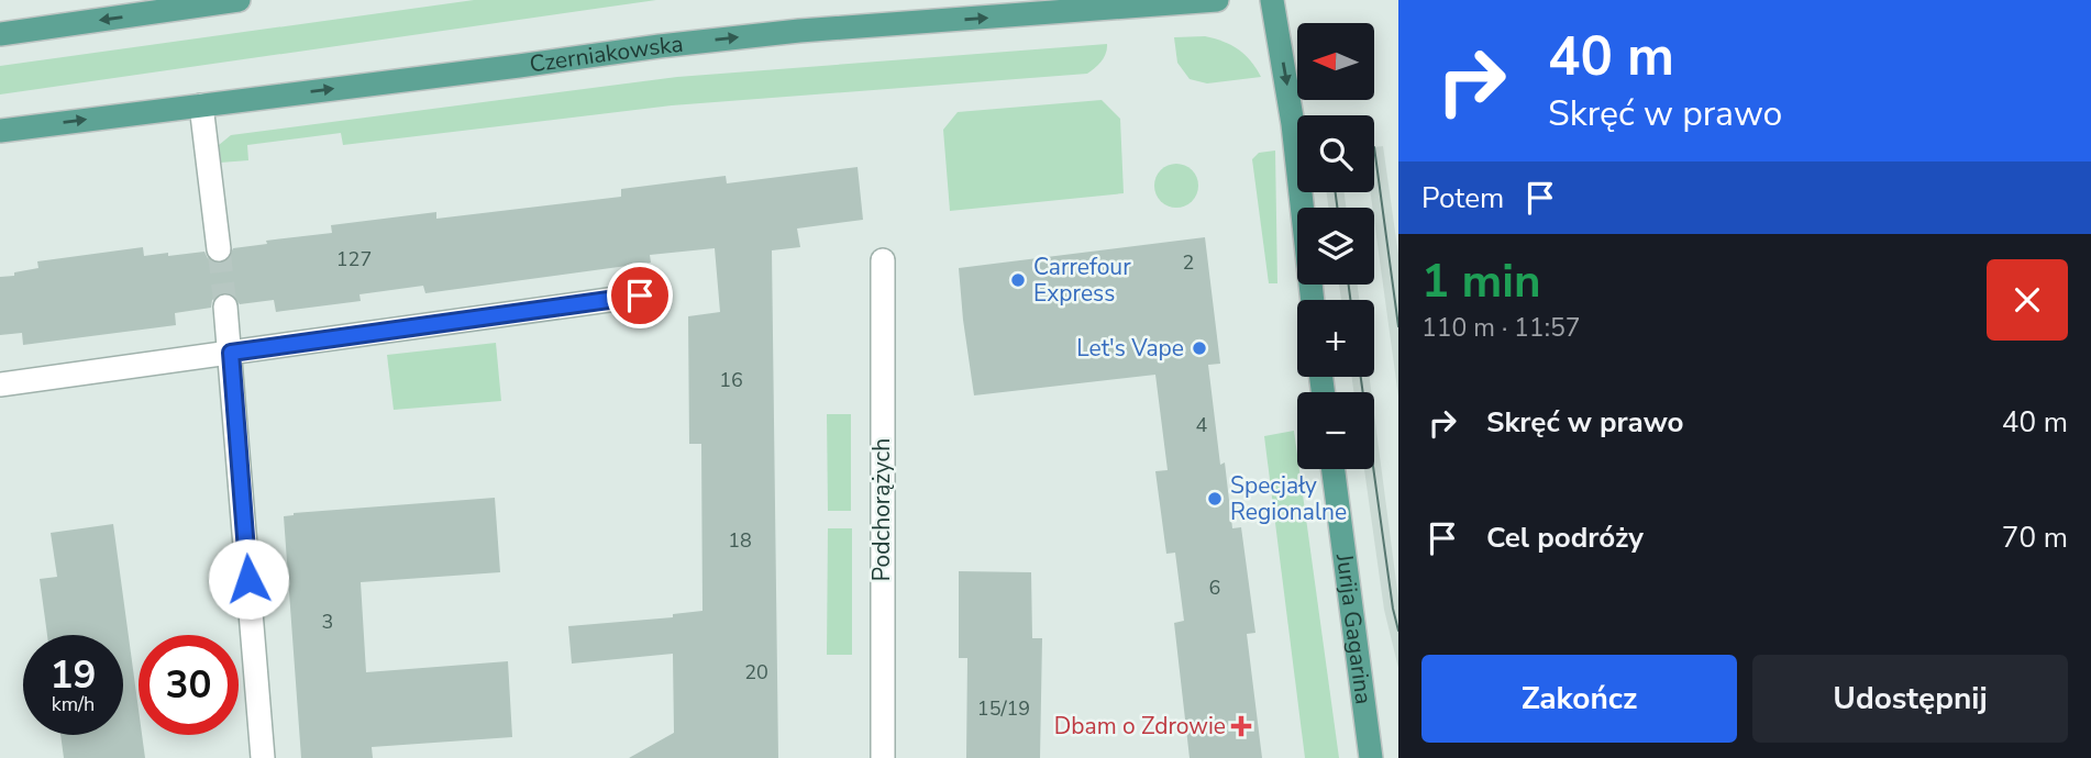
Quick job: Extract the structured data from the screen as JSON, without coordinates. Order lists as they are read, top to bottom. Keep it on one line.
{"streets":{"main road":["Czerniakowska","Jurija Gagarina"],"street":["Podchorążych"]},"one_way":["Czerniakowska"],"places":{"other":["Carrefour Express","Let's Vape","Specjały Regionalne"],"health":["Dbam o Zdrowie"]},"house_numbers":["127","2","16","4","18","6","3","20","15/19"],"north":"left","page":{"turn":["40 m","Skręć w prawo"],"map_buttons":["+","−"],"then":"Potem","heading":["1 min","110 m · 11:57"],"list":[{"name":"Skręć w prawo","value":"40 m"},{"name":"Cel podróży","value":"70 m"}],"speed":"19 km/h","limit":"30","buttons":["Zakończ","Udostępnij"]}}
